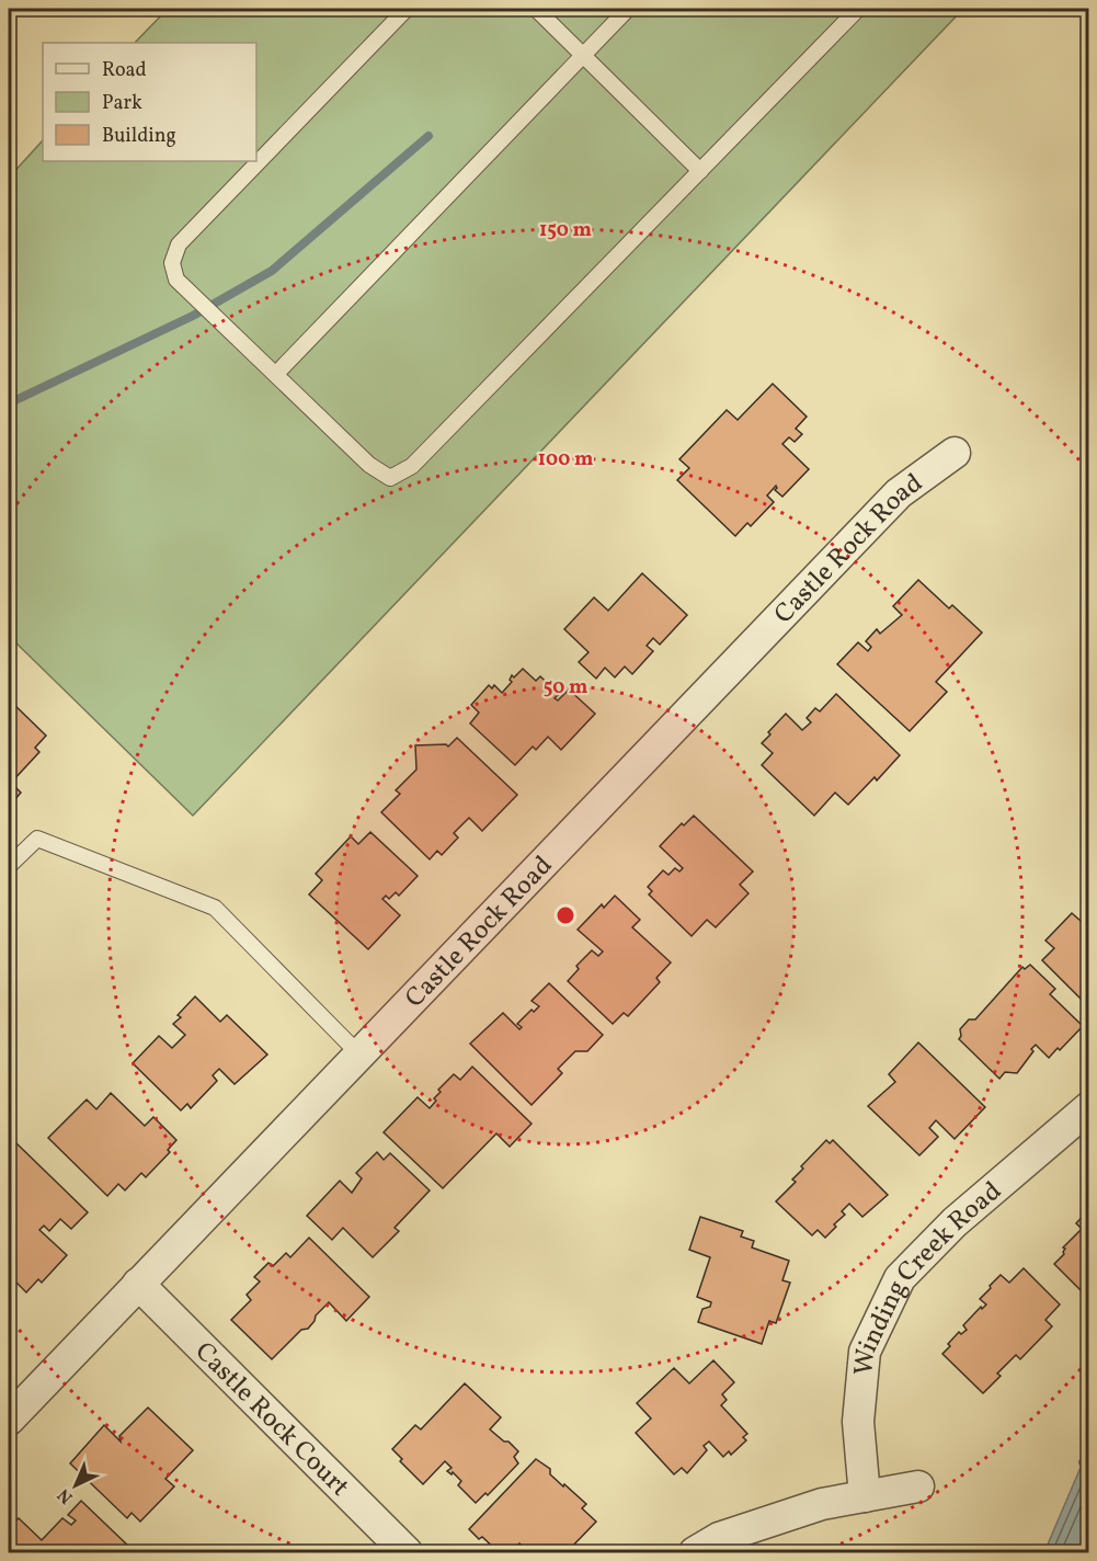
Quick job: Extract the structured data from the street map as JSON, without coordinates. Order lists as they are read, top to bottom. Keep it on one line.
{"streets":{"street":["Castle Rock Road","Winding Creek Road","Castle Rock Court"]},"crossings":[["Castle Rock Road","Castle Rock Court"]],"legend":["Road","Park","Building"],"north":"bottom left","rings":["150 m","100 m","50 m"]}
